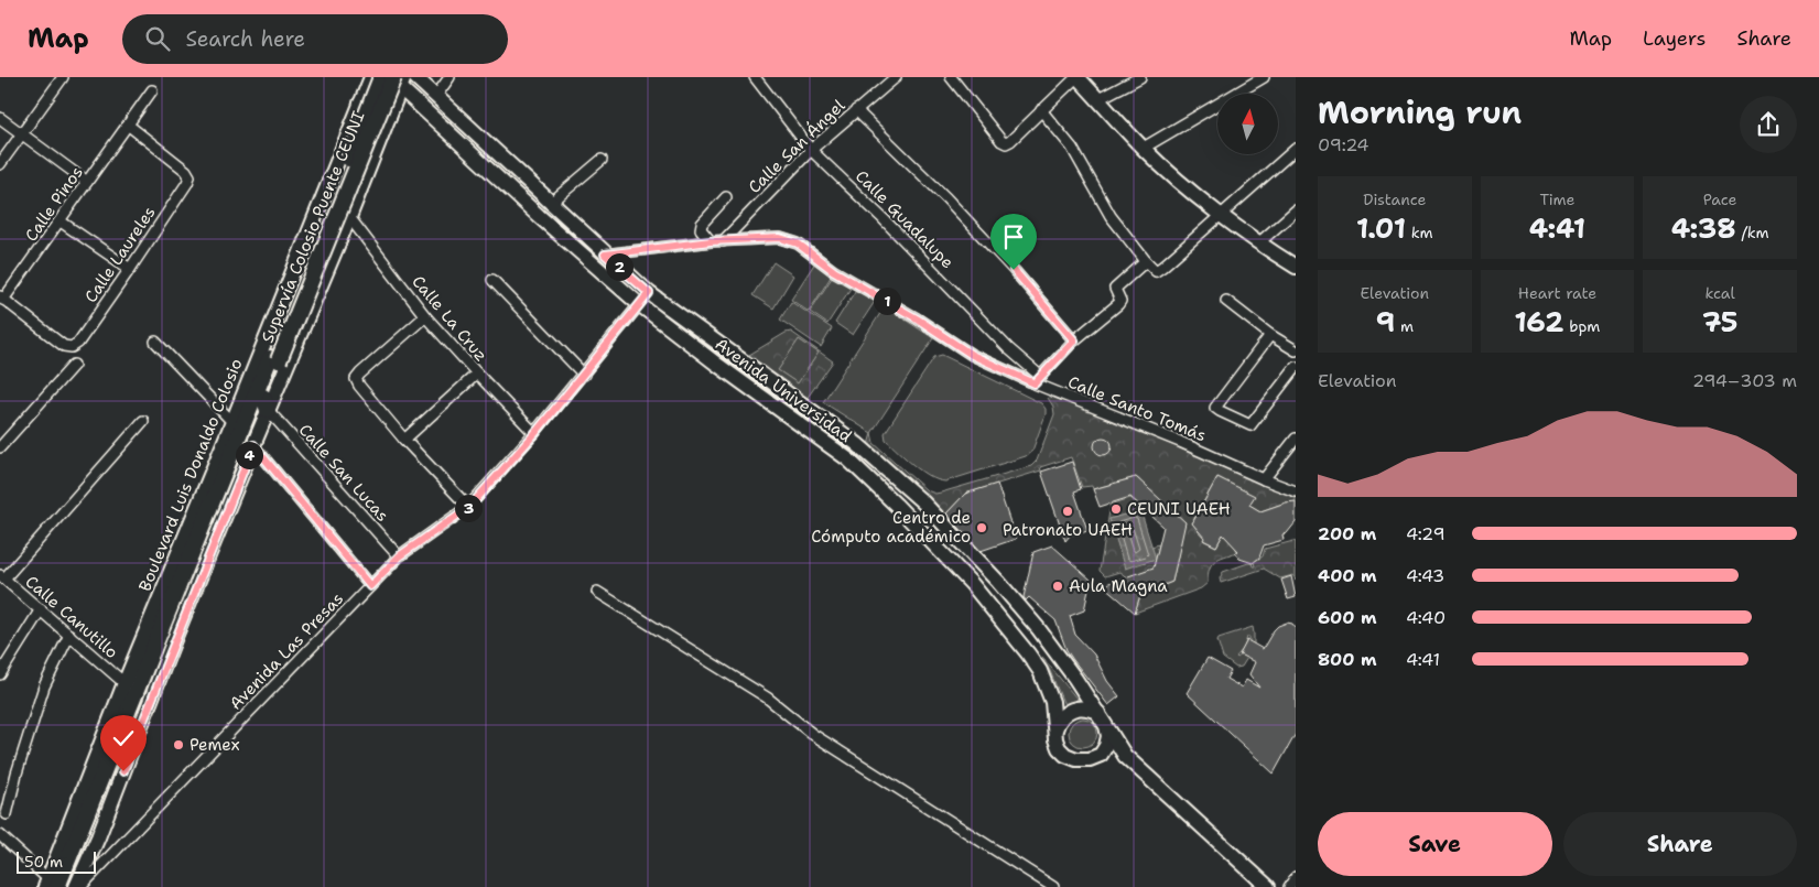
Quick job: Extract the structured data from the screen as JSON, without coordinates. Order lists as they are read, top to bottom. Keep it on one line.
{"streets":{"main road":["Supervía Colosio Puente CEUNI"],"street":["Calle San Ángel","Calle Pinos","Calle Guadalupe","Calle Laureles","Calle La Cruz","Avenida Universidad","Calle Santo Tomás","Calle San Lucas","Boulevard Luis Donaldo Colosio","Calle Canutillo","Avenida Las Presas"]},"crossings":[["Calle San Ángel","Calle Guadalupe"],["Calle San Ángel","Calle Santo Tomás"],["Calle Pinos","Calle Laureles"],["Calle Guadalupe","Calle Santo Tomás"],["Supervía Colosio Puente CEUNI","Avenida Universidad"],["Calle La Cruz","Avenida Las Presas"],["Avenida Universidad","Calle Santo Tomás"],["Avenida Universidad","Avenida Las Presas"],["Calle San Lucas","Avenida Las Presas"],["Boulevard Luis Donaldo Colosio","Calle Canutillo"]],"places":["CEUNI UAEH","Patronato UAEH","Centro de Cómputo académico","Aula Magna","Pemex"],"scale_bar":"50 m","north":"top","page":{"header":"Map","search":"Search here","nav":["Map","Layers","Share"],"heading":["Morning run","09:24"],"stats":[["Distance","1.01 km"],["Time","4:41"],["Pace","4:38 /km"],["Elevation","9 m"],["Heart rate","162 bpm"],["kcal","75"]],"pins":["2","1","4","3"],"chart":["Elevation","294–303 m"],"list":[{"name":"200 m","note":"4:29"},{"name":"400 m","note":"4:43"},{"name":"600 m","note":"4:40"},{"name":"800 m","note":"4:41"}],"buttons":["Save","Share"],"scale":"50 m"}}
